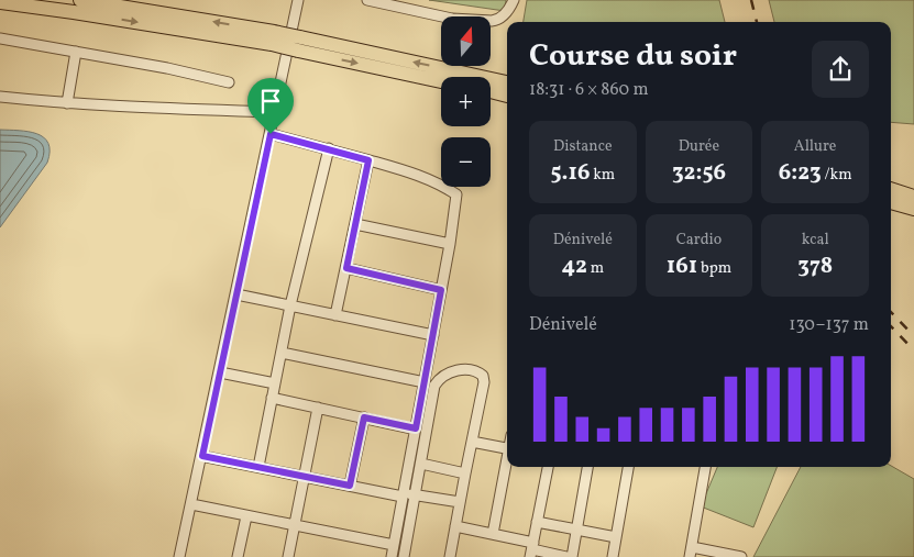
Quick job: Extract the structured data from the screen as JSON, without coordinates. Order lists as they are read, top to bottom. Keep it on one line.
{"north":"top","page":{"map_buttons":["+","−"],"heading":["Course du soir","18:31 · 6 × 860 m"],"stats":[["Distance","5.16 km"],["Durée","32:56"],["Allure","6:23 /km"],["Dénivelé","42 m"],["Cardio","161 bpm"],["kcal","378"]],"chart":["Dénivelé","130–137 m"]}}
